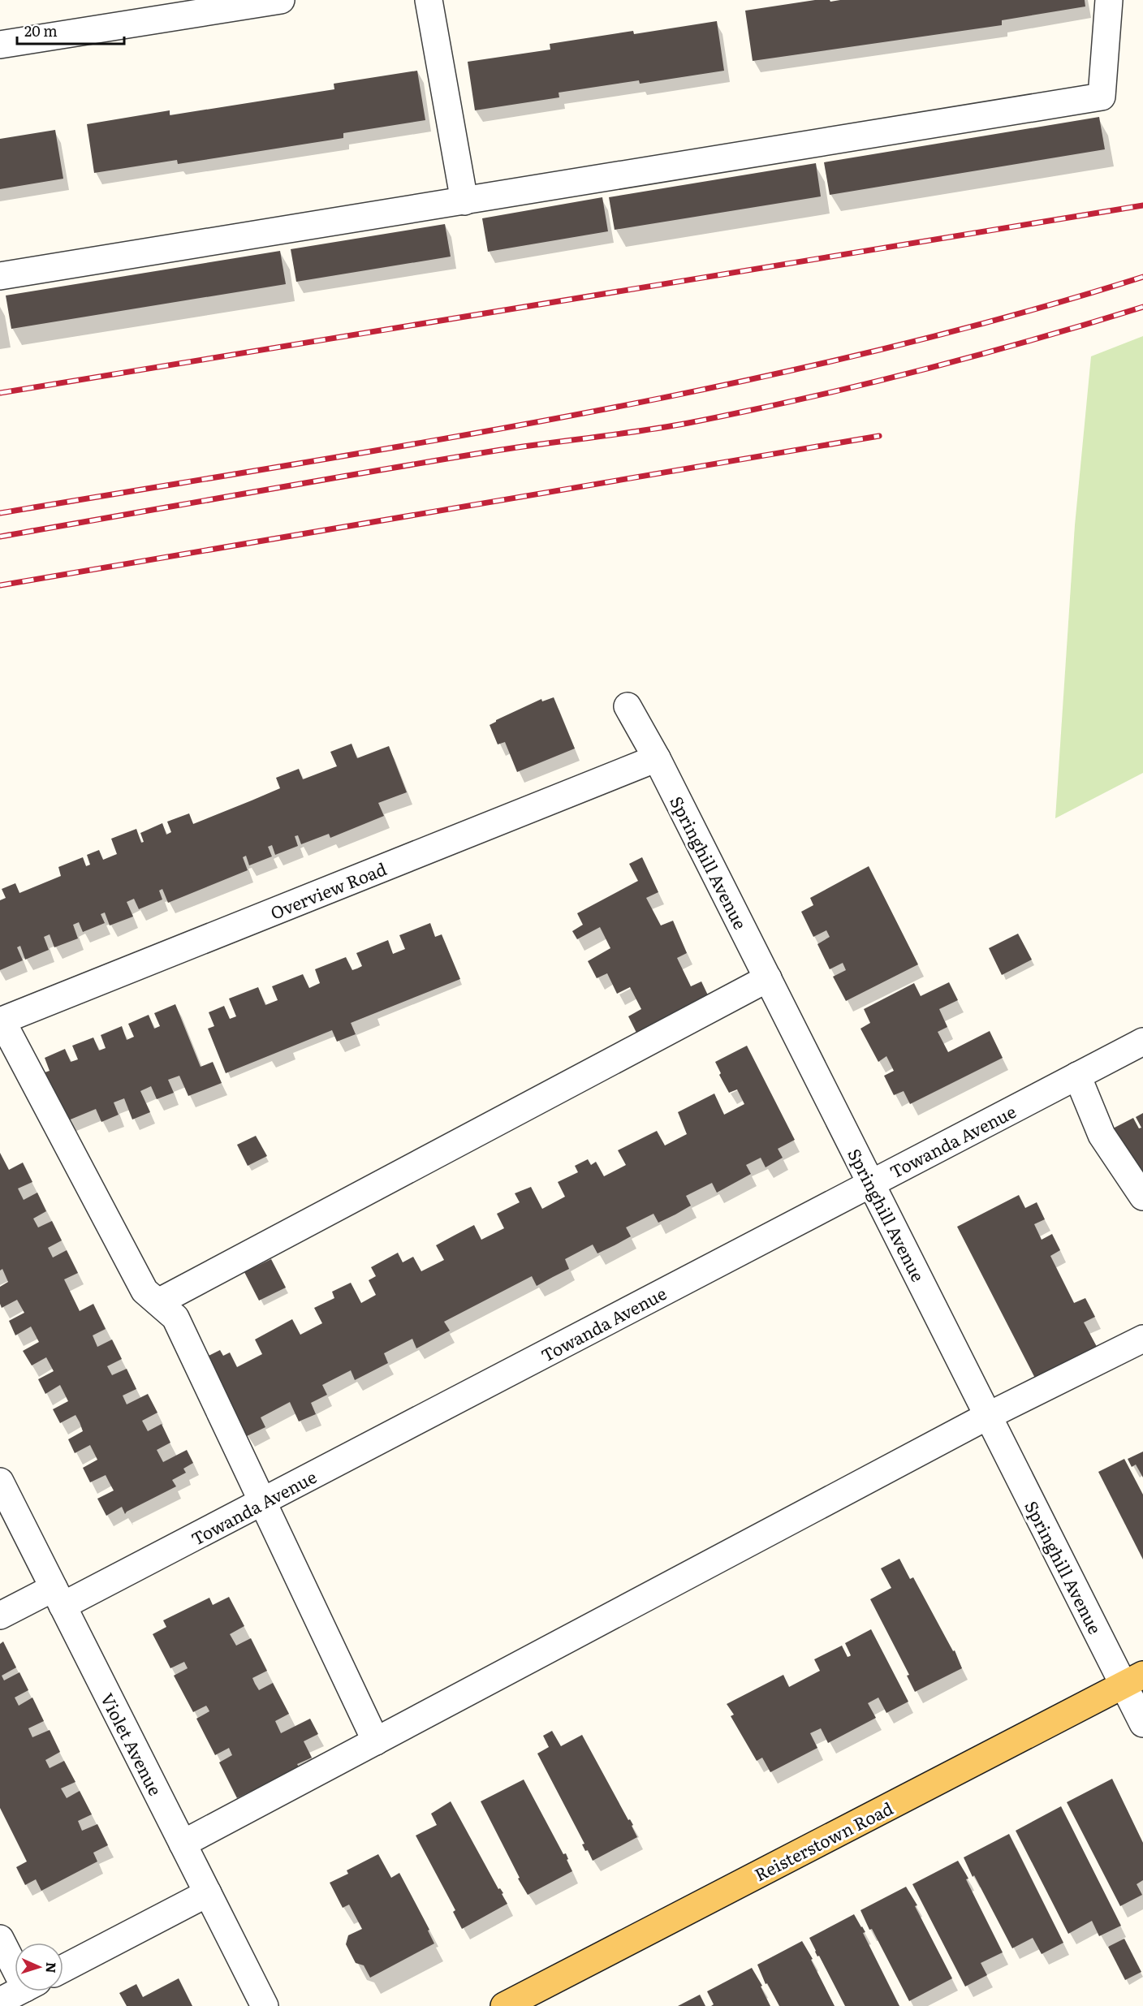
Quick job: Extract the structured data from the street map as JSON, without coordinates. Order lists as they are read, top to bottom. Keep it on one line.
{"streets":{"main road":["Reisterstown Road"],"street":["Springhill Avenue","Overview Road","Towanda Avenue","Violet Avenue"]},"crossings":[["Springhill Avenue","Overview Road"],["Springhill Avenue","Towanda Avenue"],["Springhill Avenue","Reisterstown Road"],["Towanda Avenue","Violet Avenue"]],"scale_bar":"20 m","north":"right"}
